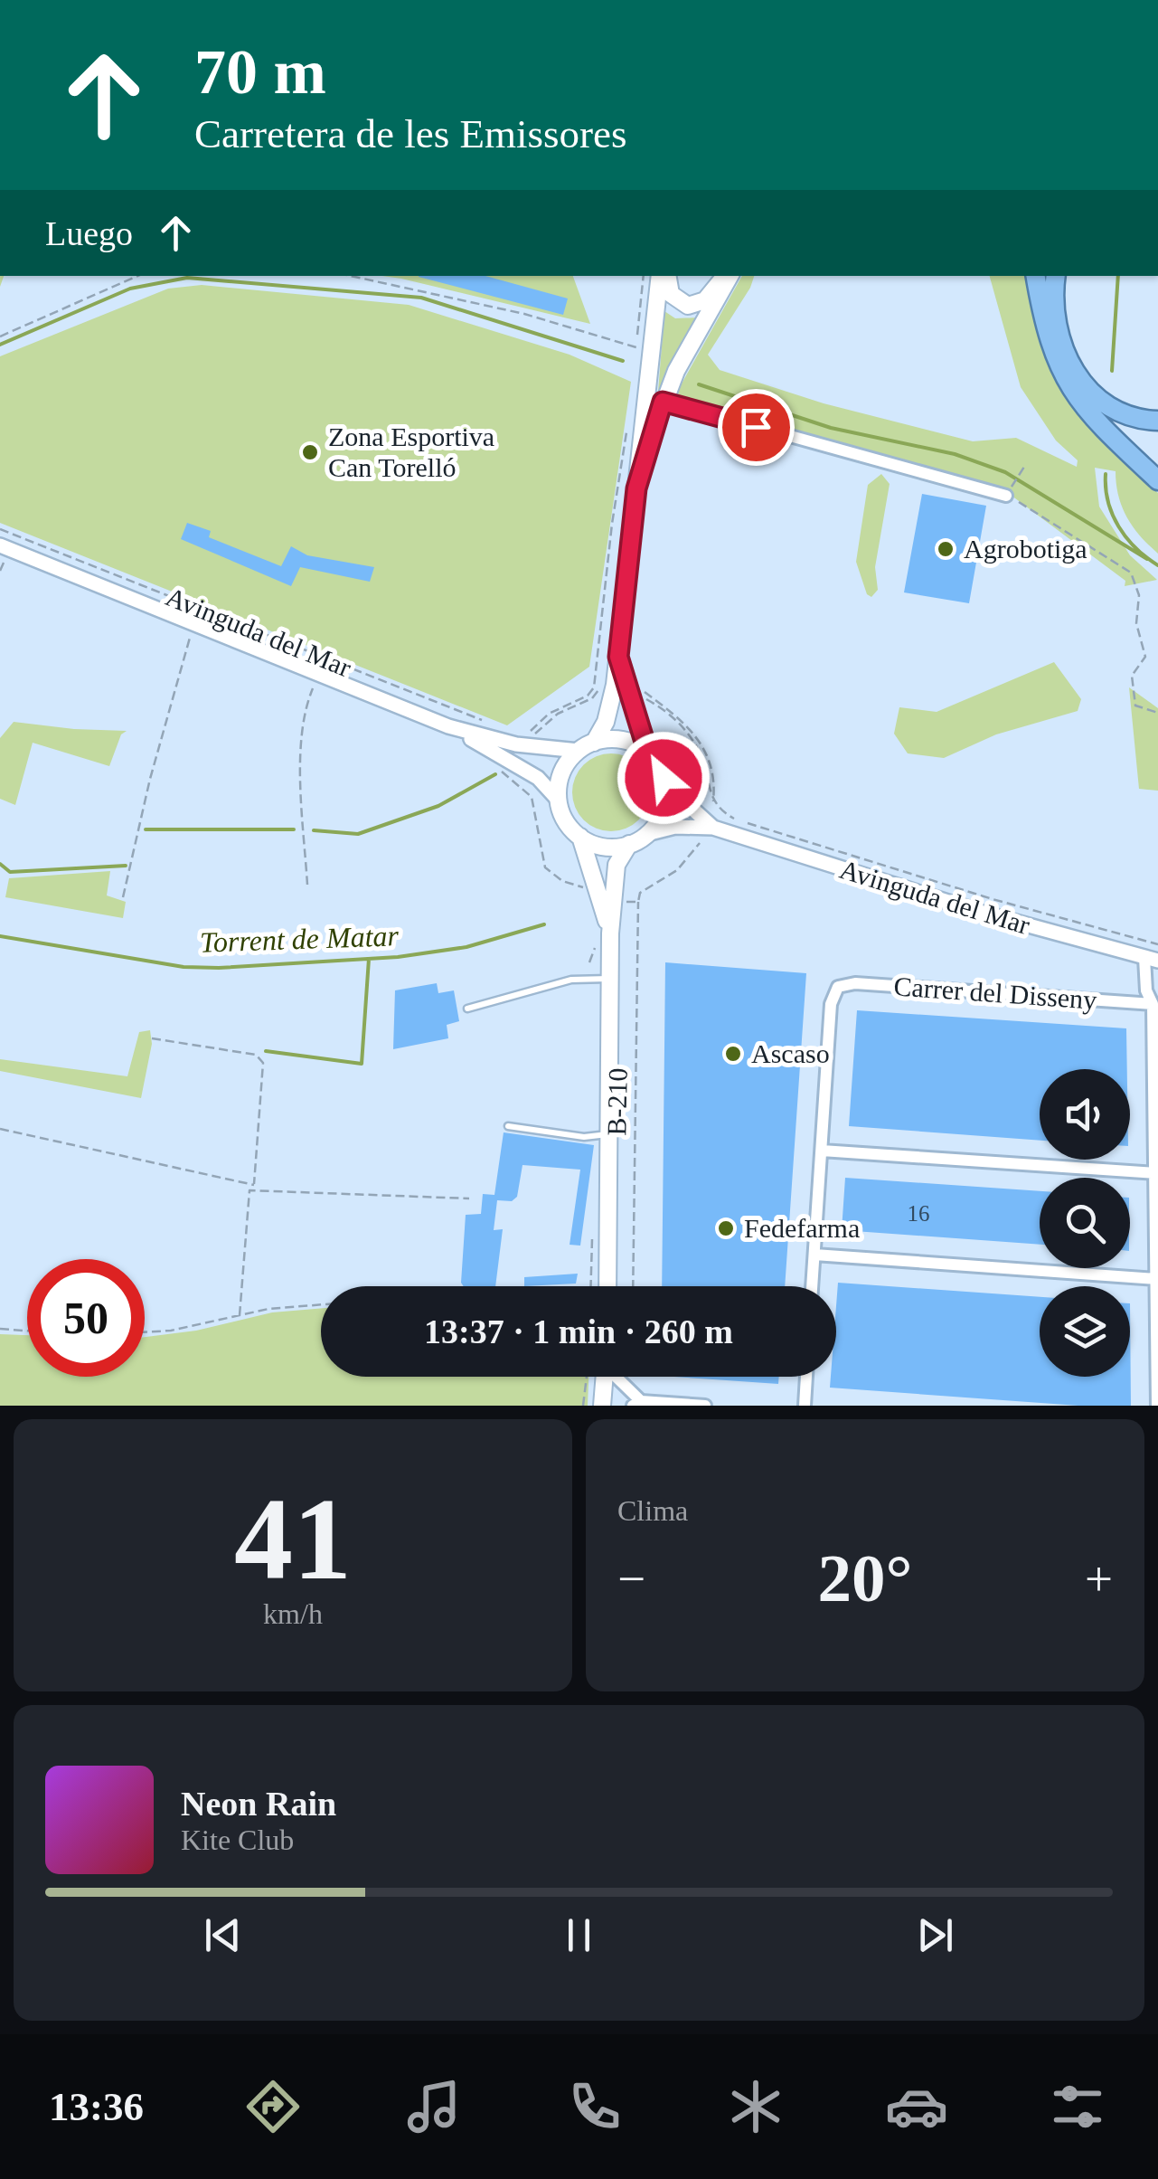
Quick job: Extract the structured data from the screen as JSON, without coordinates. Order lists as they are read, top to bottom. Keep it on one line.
{"streets":{"main road":["B-210"],"street":["Avinguda del Mar","Carrer del Disseny"]},"crossings":[["Avinguda del Mar","B-210"]],"water":["Torrent de Matar"],"places":["Zona Esportiva Can Torelló","Agrobotiga","Ascaso","Fedefarma"],"house_numbers":["16"],"page":{"turn":["70 m","Carretera de les Emissores"],"then":"Luego","limit":"50","trip":"13:37 · 1 min · 260 m","tile":[["41","km/h"],"Clima"],"heat":["−","20°","+"],"song":["Neon Rain","Kite Club"],"tabs":"13:36"}}
